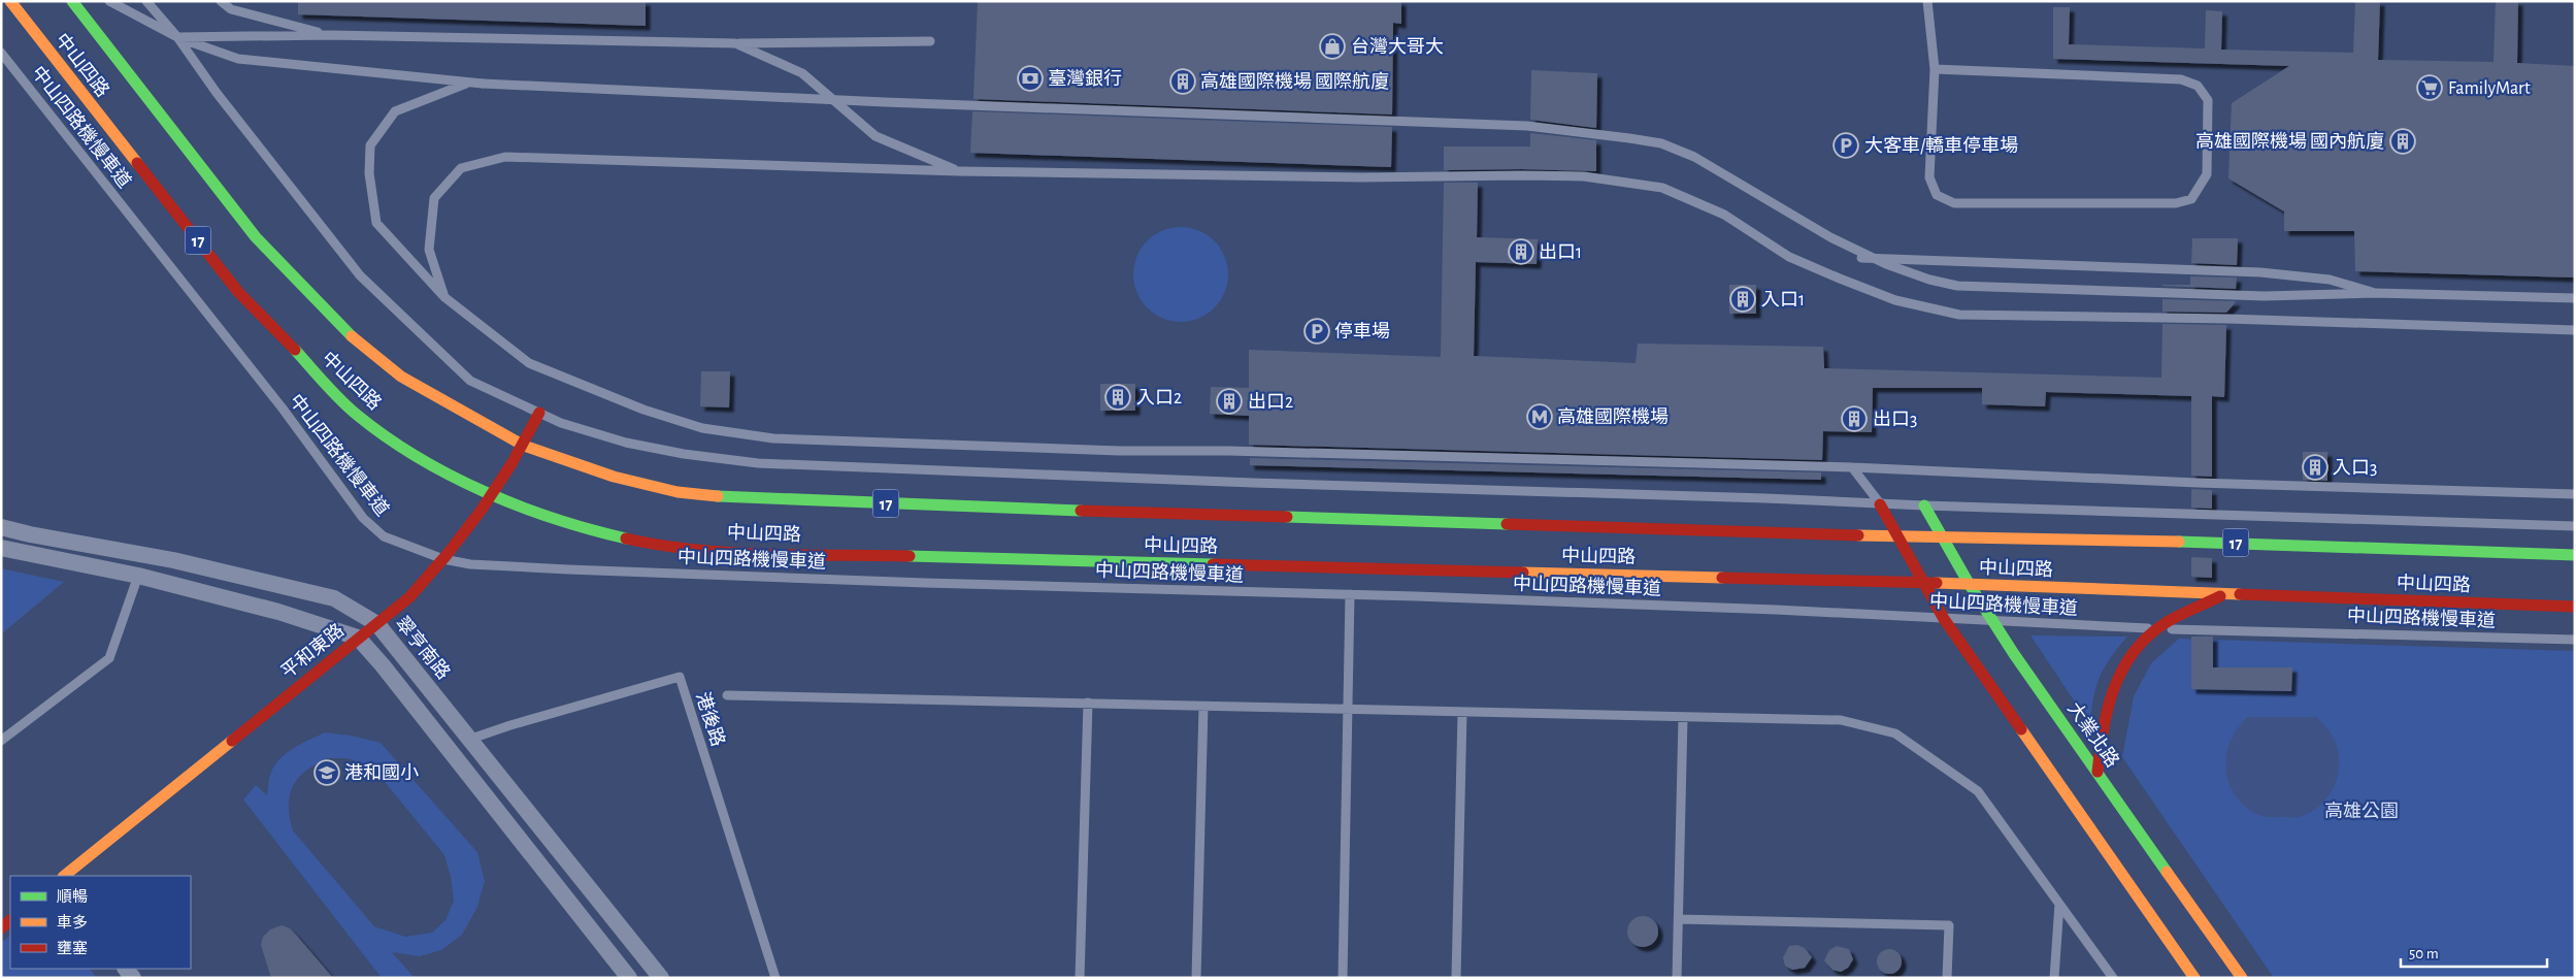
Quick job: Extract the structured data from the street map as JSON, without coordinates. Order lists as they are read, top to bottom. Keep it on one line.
{"streets":{"main road":["中山四路","17","平和東路","大業北路"],"street":["翠亨南路"],"lane":["中山四路機慢車道","港後路"]},"crossings":[["中山四路","平和東路"],["中山四路","大業北路"],["中山四路機慢車道","平和東路"],["中山四路機慢車道","大業北路"],["翠亨南路","平和東路"],["翠亨南路","港後路"]],"parks":["高雄公園"],"places":{"shop":["台灣大哥大"],"bank":["臺灣銀行"],"building":["高雄國際機場 國際航廈","高雄國際機場 國內航廈","出口1","入口1","入口2","出口2","出口3","入口3"],"supermarket":["FamilyMart"],"parking":["大客車/轎車停車場","停車場"],"metro station":["高雄國際機場"],"school or university":["港和國小"]},"legend":["順暢","車多","壅塞"],"scale_bar":"50 m"}
